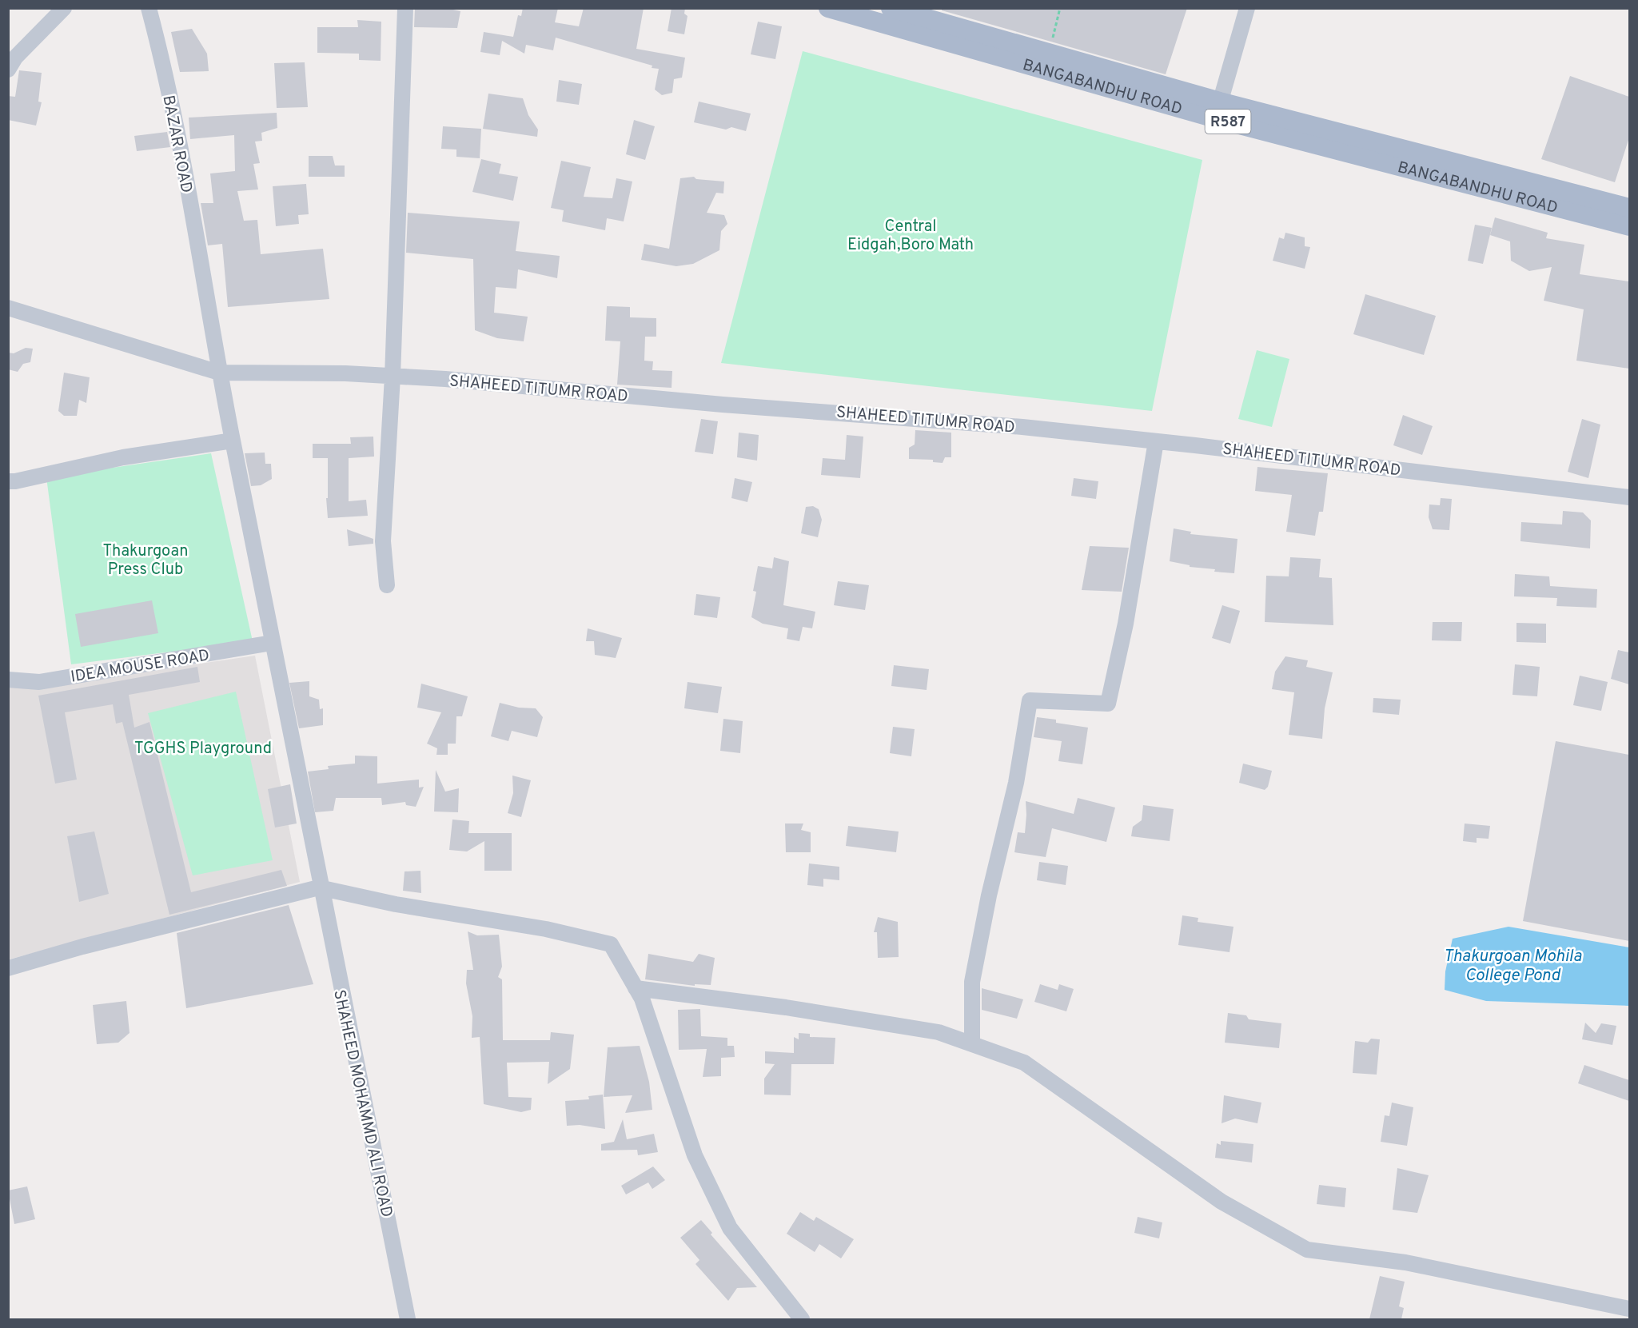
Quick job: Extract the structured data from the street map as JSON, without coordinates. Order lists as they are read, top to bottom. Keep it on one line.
{"streets":{"main road":["BANGABANDHU ROAD","R587"],"street":["BAZAR ROAD","SHAHEED TITUMR ROAD","IDEA MOUSE ROAD","SHAHEED MOHAMMD ALI ROAD"]},"crossings":[["BAZAR ROAD","SHAHEED TITUMR ROAD"],["BAZAR ROAD","IDEA MOUSE ROAD"],["BAZAR ROAD","SHAHEED MOHAMMD ALI ROAD"],["IDEA MOUSE ROAD","SHAHEED MOHAMMD ALI ROAD"]],"water":["Thakurgoan Mohila College Pond"],"parks":["Central Eidgah,Boro Math","Thakurgoan Press Club","TGGHS Playground"]}
